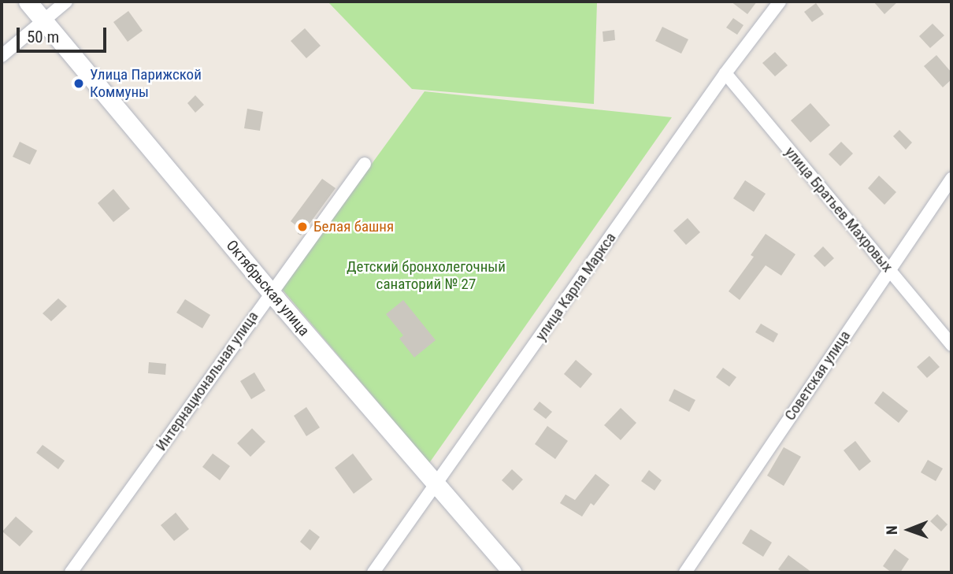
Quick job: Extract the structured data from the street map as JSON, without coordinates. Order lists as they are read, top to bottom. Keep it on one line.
{"streets":{"main road":["Октябрьская улица"],"street":["улица Братьев Махровых","улица Карла Маркса","Советская улица","Интернациональная улица"]},"crossings":[["улица Братьев Махровых","улица Карла Маркса"],["улица Братьев Махровых","Советская улица"],["улица Карла Маркса","Октябрьская улица"],["Октябрьская улица","Интернациональная улица"]],"parks":["Детский бронхолегочный санаторий № 27"],"places":["Улица Парижской Коммуны","Белая башня"],"scale_bar":"50 m","north":"left"}
